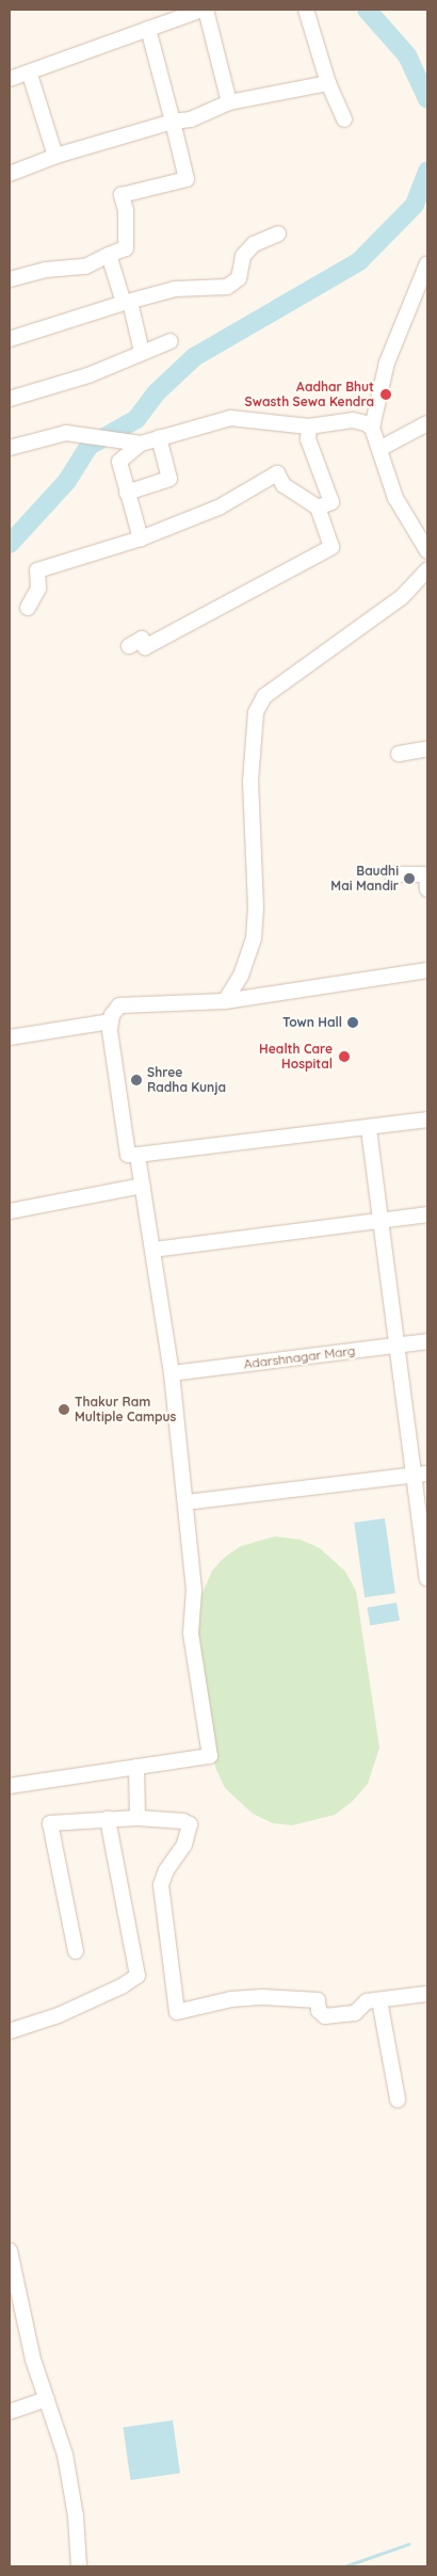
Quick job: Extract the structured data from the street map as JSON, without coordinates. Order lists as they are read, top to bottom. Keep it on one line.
{"streets":{"street":["Adarshnagar Marg"]},"places":["Aadhar Bhut Swasth Sewa Kendra","Baudhi Mai Mandir","Town Hall","Health Care Hospital","Shree Radha Kunja","Thakur Ram Multiple Campus"]}
